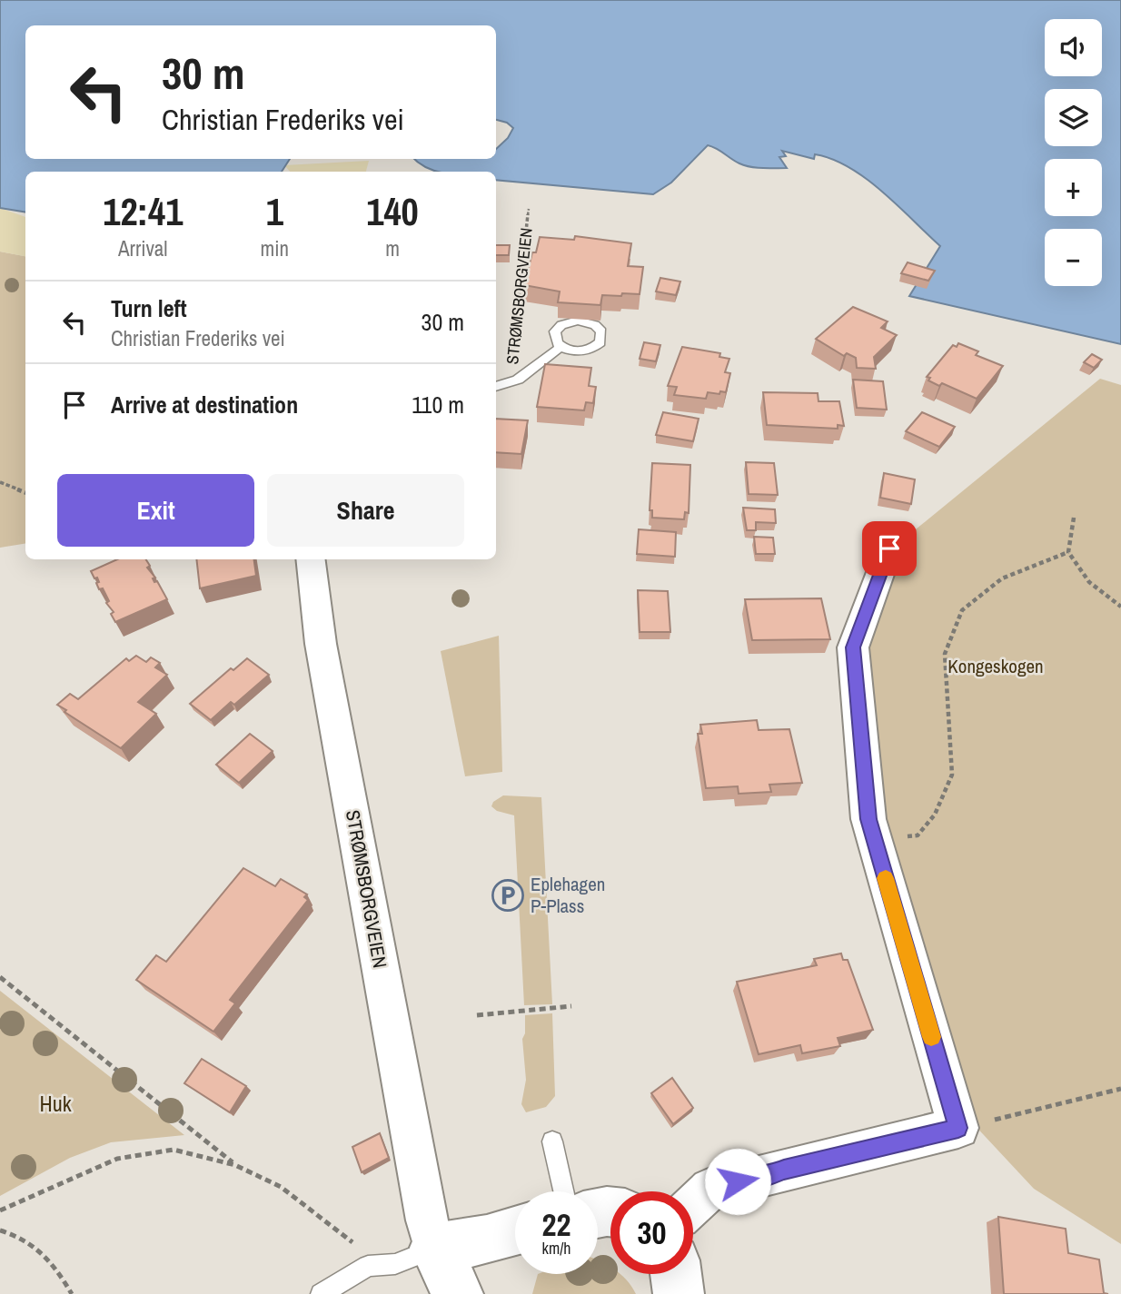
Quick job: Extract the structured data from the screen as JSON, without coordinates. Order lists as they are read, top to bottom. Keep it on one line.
{"streets":{"street":["STRØMSBORGVEIEN"]},"parks":["Kongeskogen","Huk"],"places":{"parking":["Eplehagen P-Plass"]},"page":{"map_buttons":["+","−"],"turn":["30 m","Christian Frederiks vei"],"eta":["12:41","Arrival","1","min","140","m"],"list":[{"name":"Turn left","note":"Christian Frederiks vei","value":"30 m"},{"name":"Arrive at destination","value":"110 m"}],"buttons":["Exit","Share"],"speed":"22 km/h","limit":"30"}}
